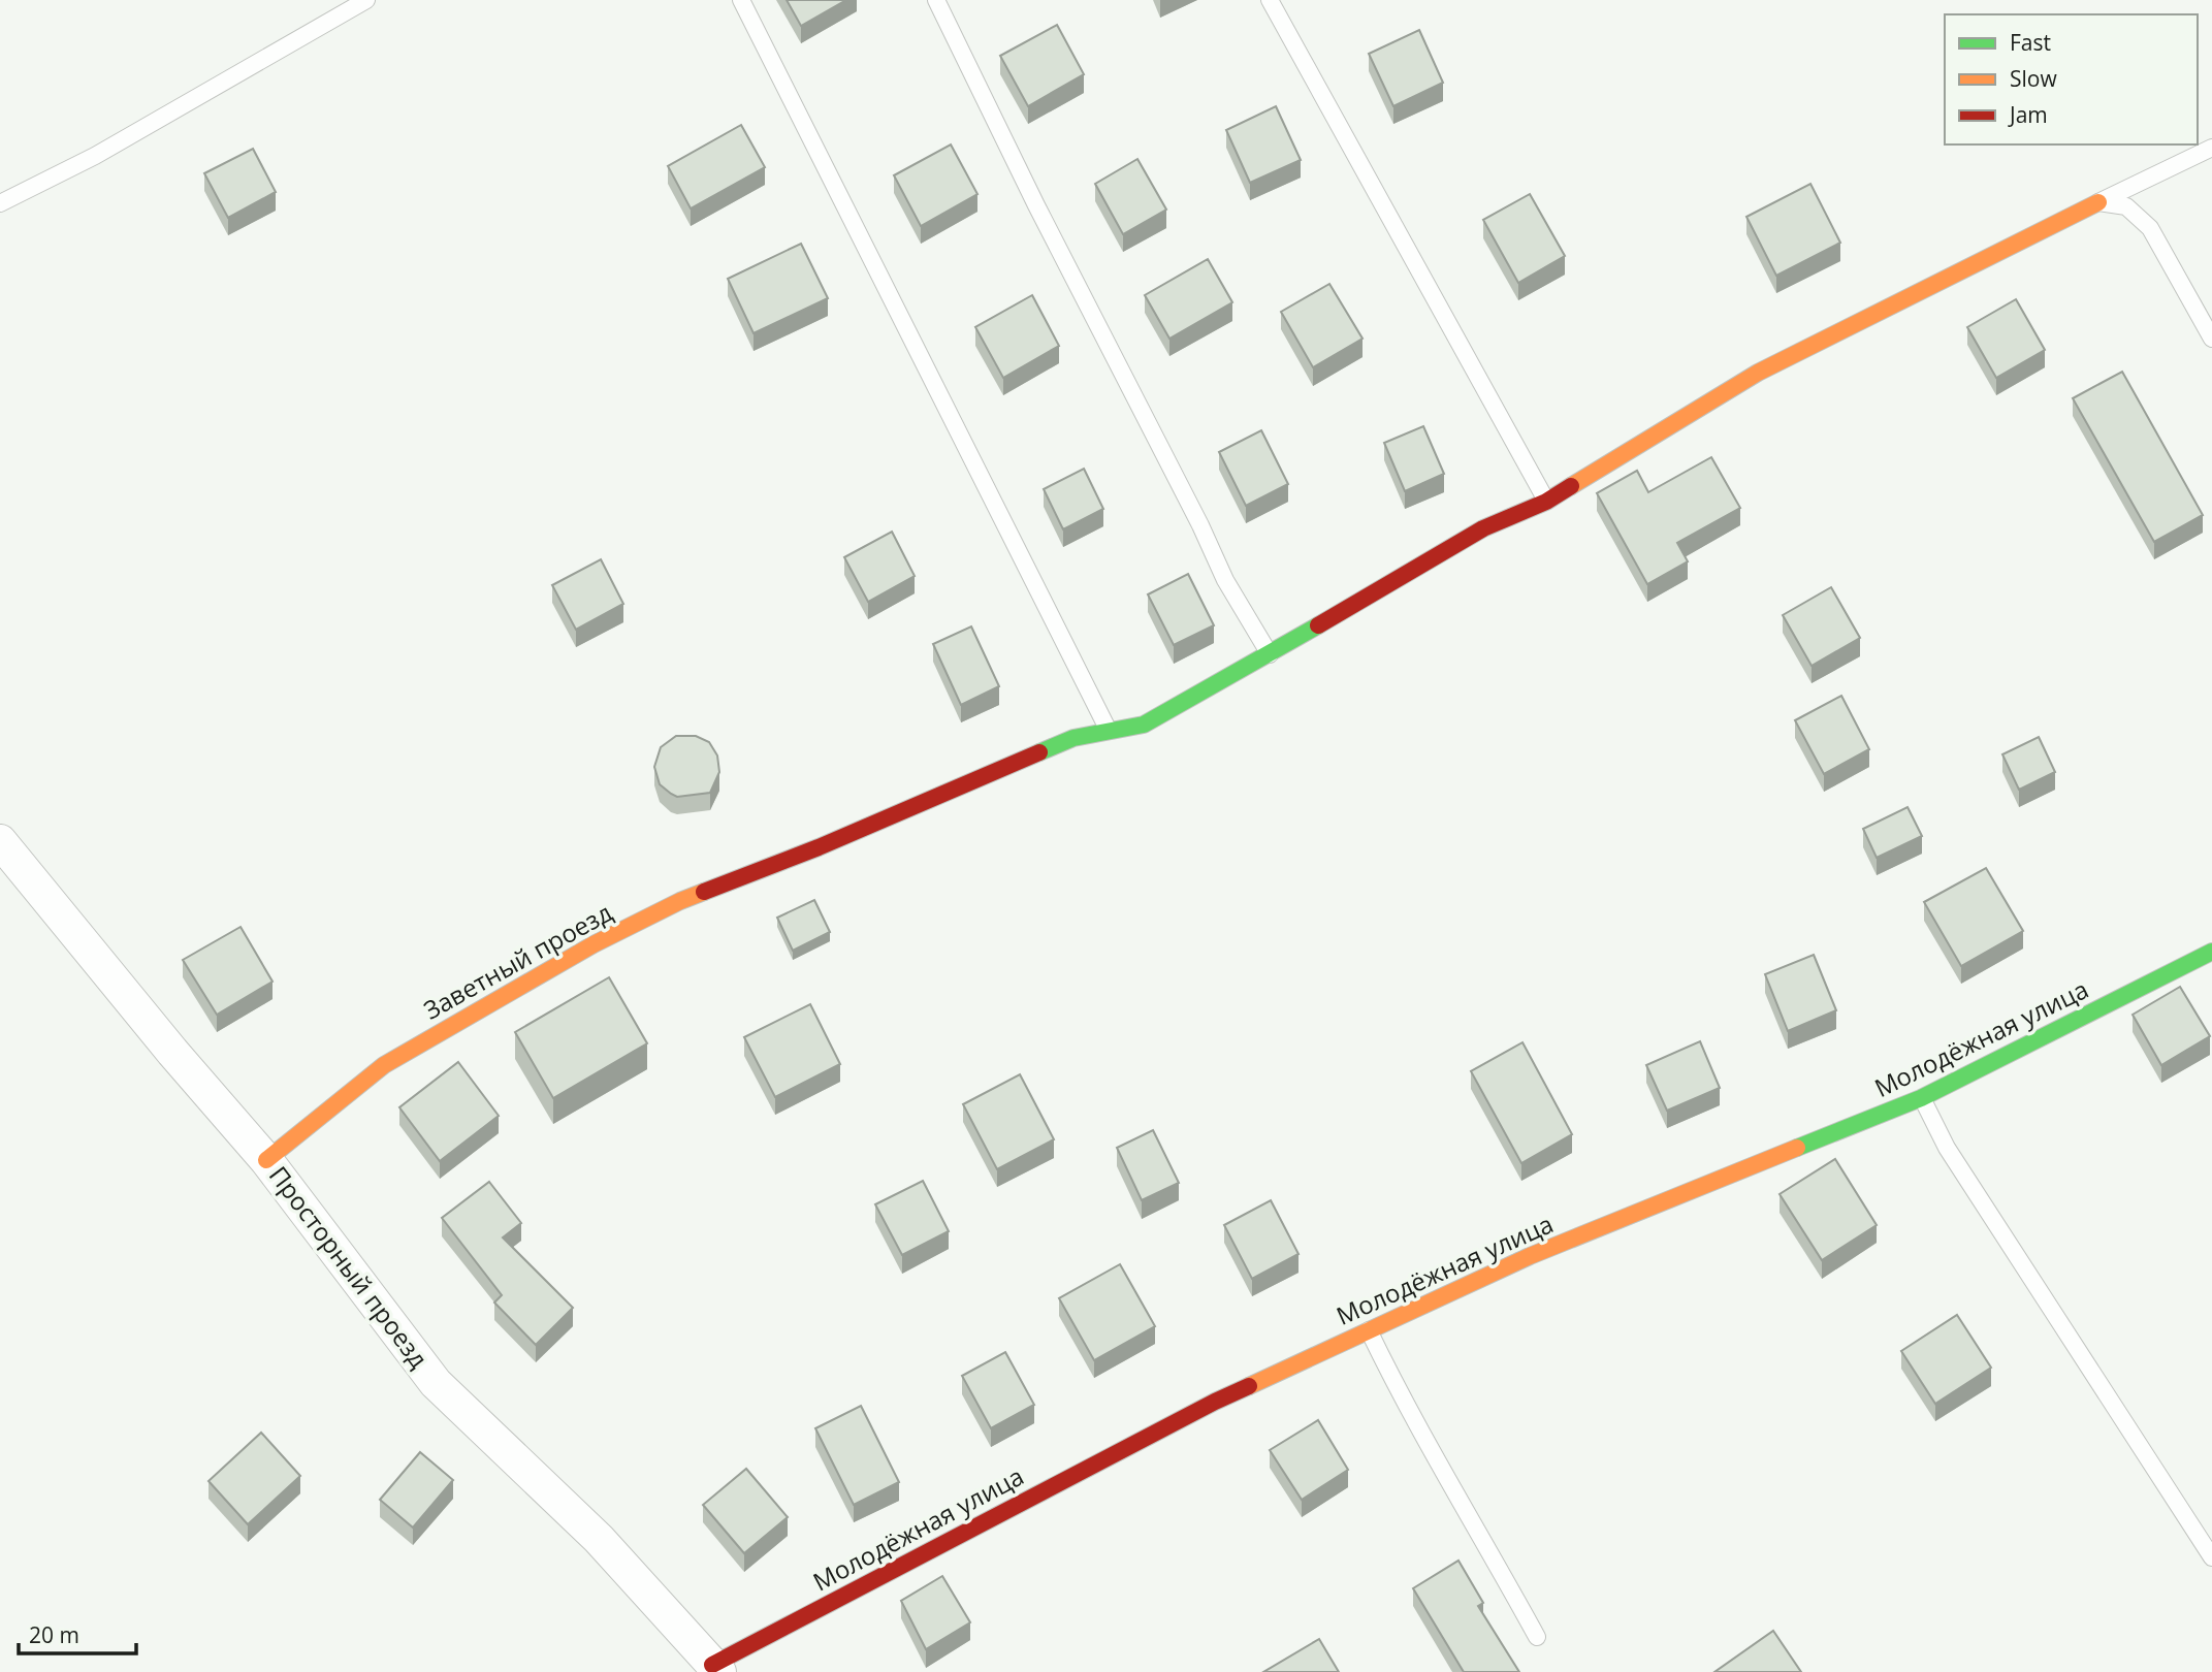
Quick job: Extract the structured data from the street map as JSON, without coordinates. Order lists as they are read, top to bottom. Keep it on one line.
{"streets":{"street":["Заветный проезд","Молодёжная улица","Просторный проезд"]},"crossings":[["Заветный проезд","Просторный проезд"],["Молодёжная улица","Просторный проезд"]],"legend":["Fast","Slow","Jam"],"scale_bar":"20 m"}
